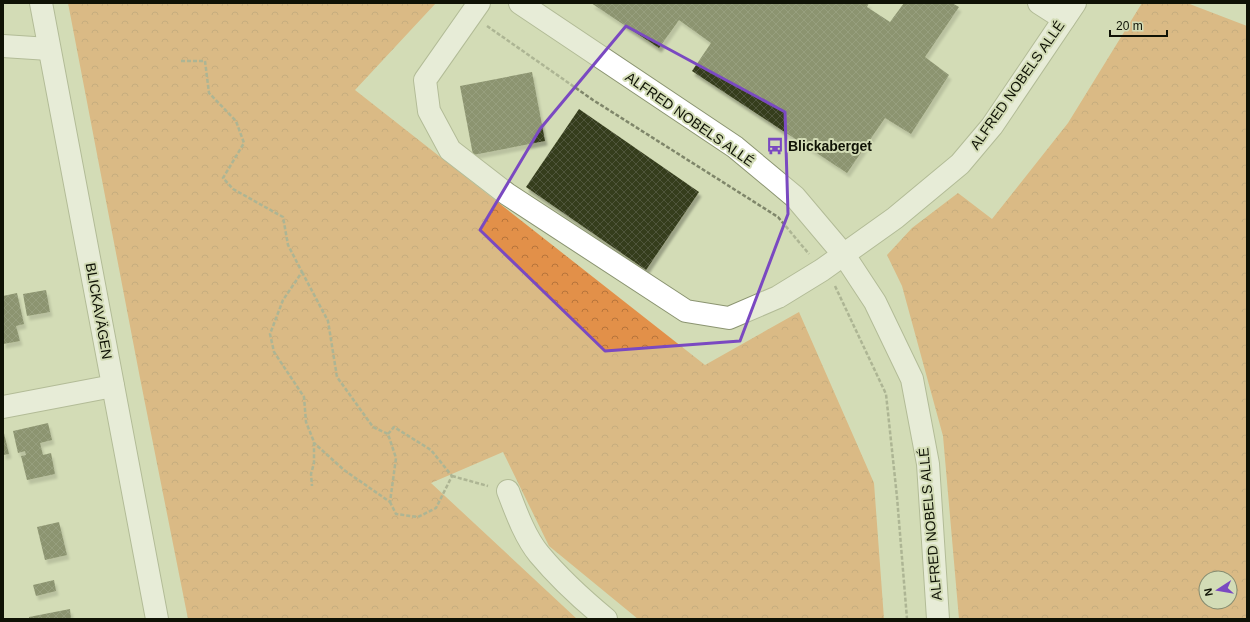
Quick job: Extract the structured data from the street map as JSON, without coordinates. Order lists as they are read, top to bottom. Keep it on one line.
{"streets":{"street":["ALFRED NOBELS ALLÉ","BLICKAVÄGEN"]},"places":{"bus stop":["Blickaberget"]},"scale_bar":"20 m","north":"left"}
